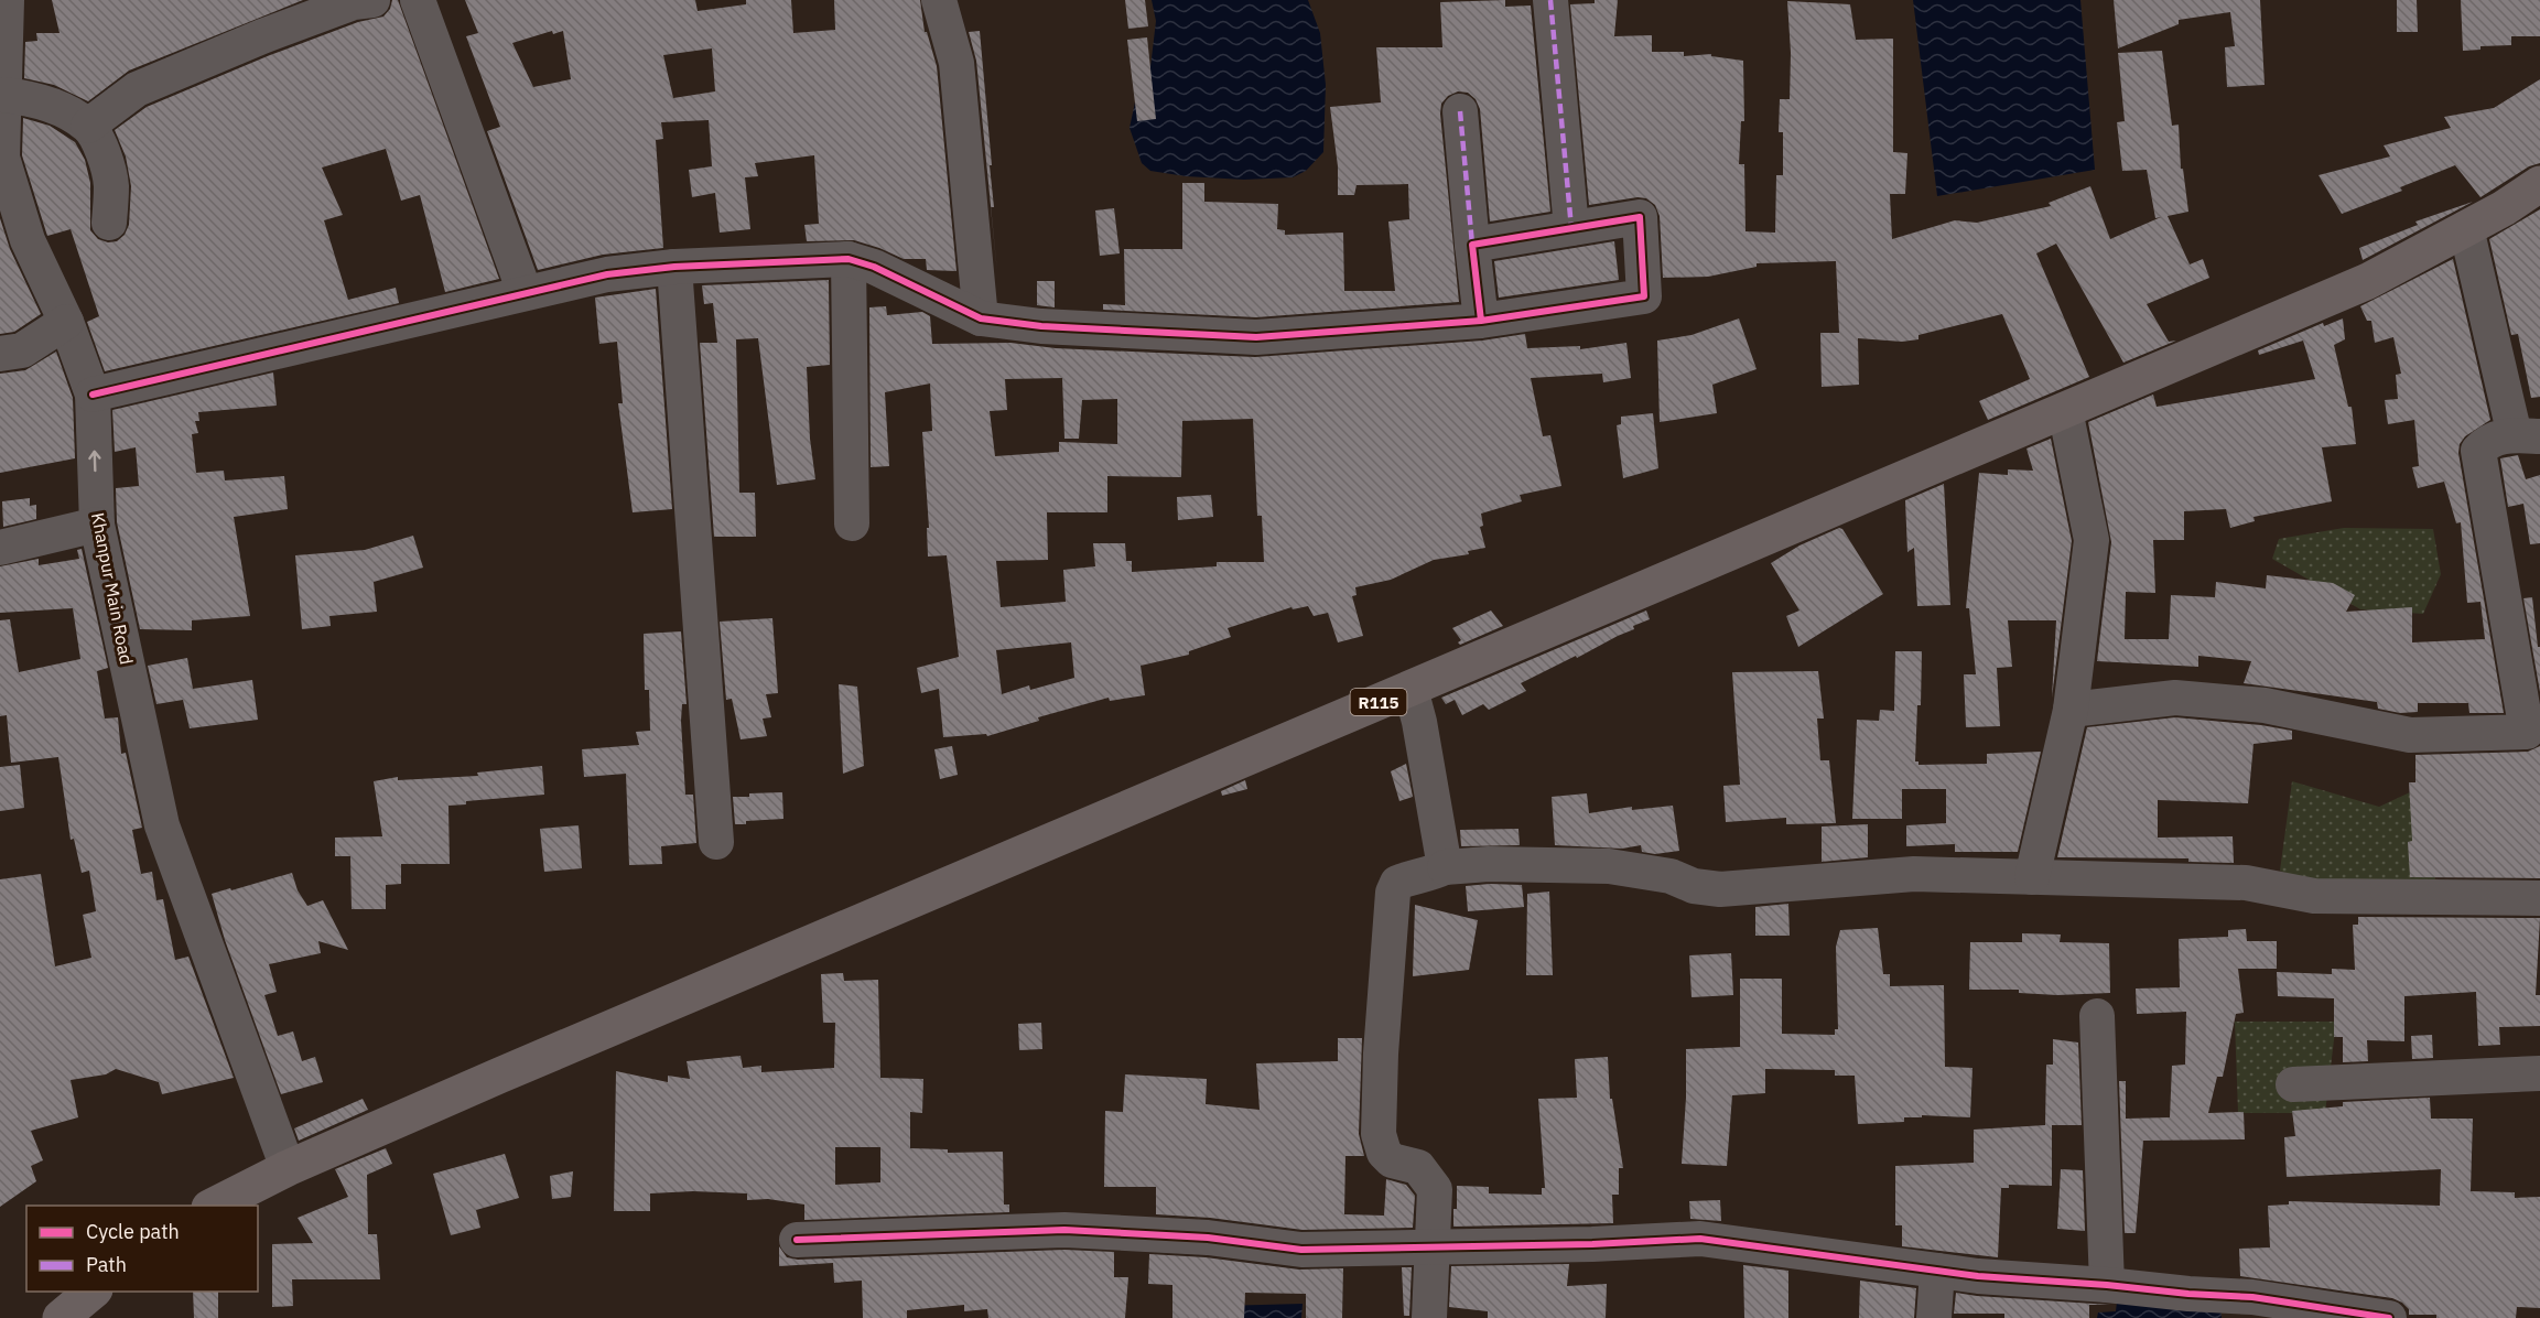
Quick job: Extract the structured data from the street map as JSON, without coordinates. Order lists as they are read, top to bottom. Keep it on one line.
{"streets":{"main road":["R115"],"street":["Khanpur Main Road"]},"crossings":[["Khanpur Main Road","R115"]],"legend":["Cycle path","Path"]}
